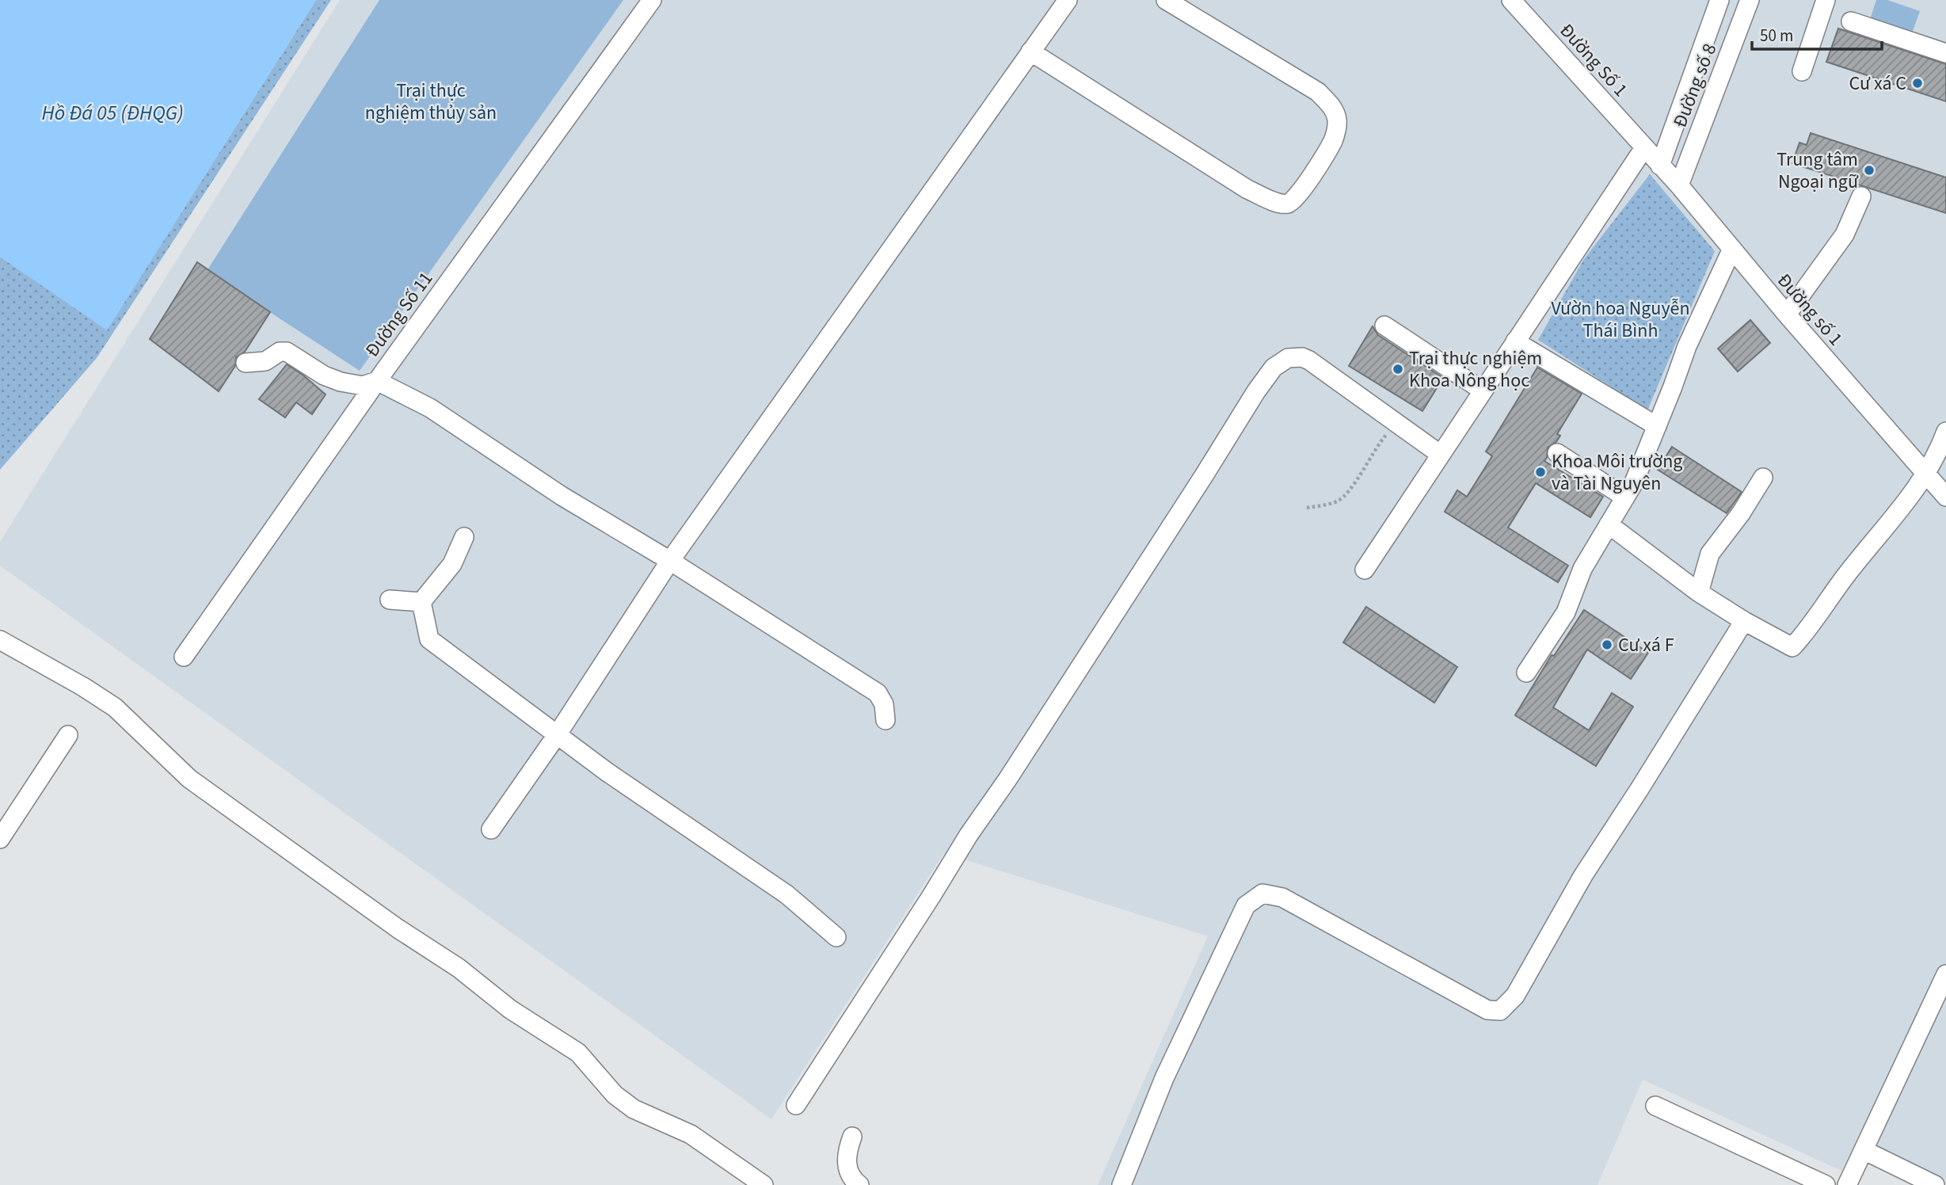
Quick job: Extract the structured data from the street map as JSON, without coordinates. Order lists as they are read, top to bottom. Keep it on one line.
{"streets":{"street":["Đường Số 1","Đường số 8","Đường số 1","Đường Số 11"]},"crossings":[["Đường Số 1","Đường số 1"],["Đường số 8","Đường số 1"]],"water":["Hồ Đá 05 (ĐHQG)"],"parks":["Trại thực nghiệm thủy sản","Vườn hoa Nguyễn Thái Bình"],"places":["Cư xá C","Trung tâm Ngoại ngữ","Trại thực nghiệm Khoa Nông học","Khoa Môi trường và Tài Nguyên","Cư xá F"],"scale_bar":"50 m"}
